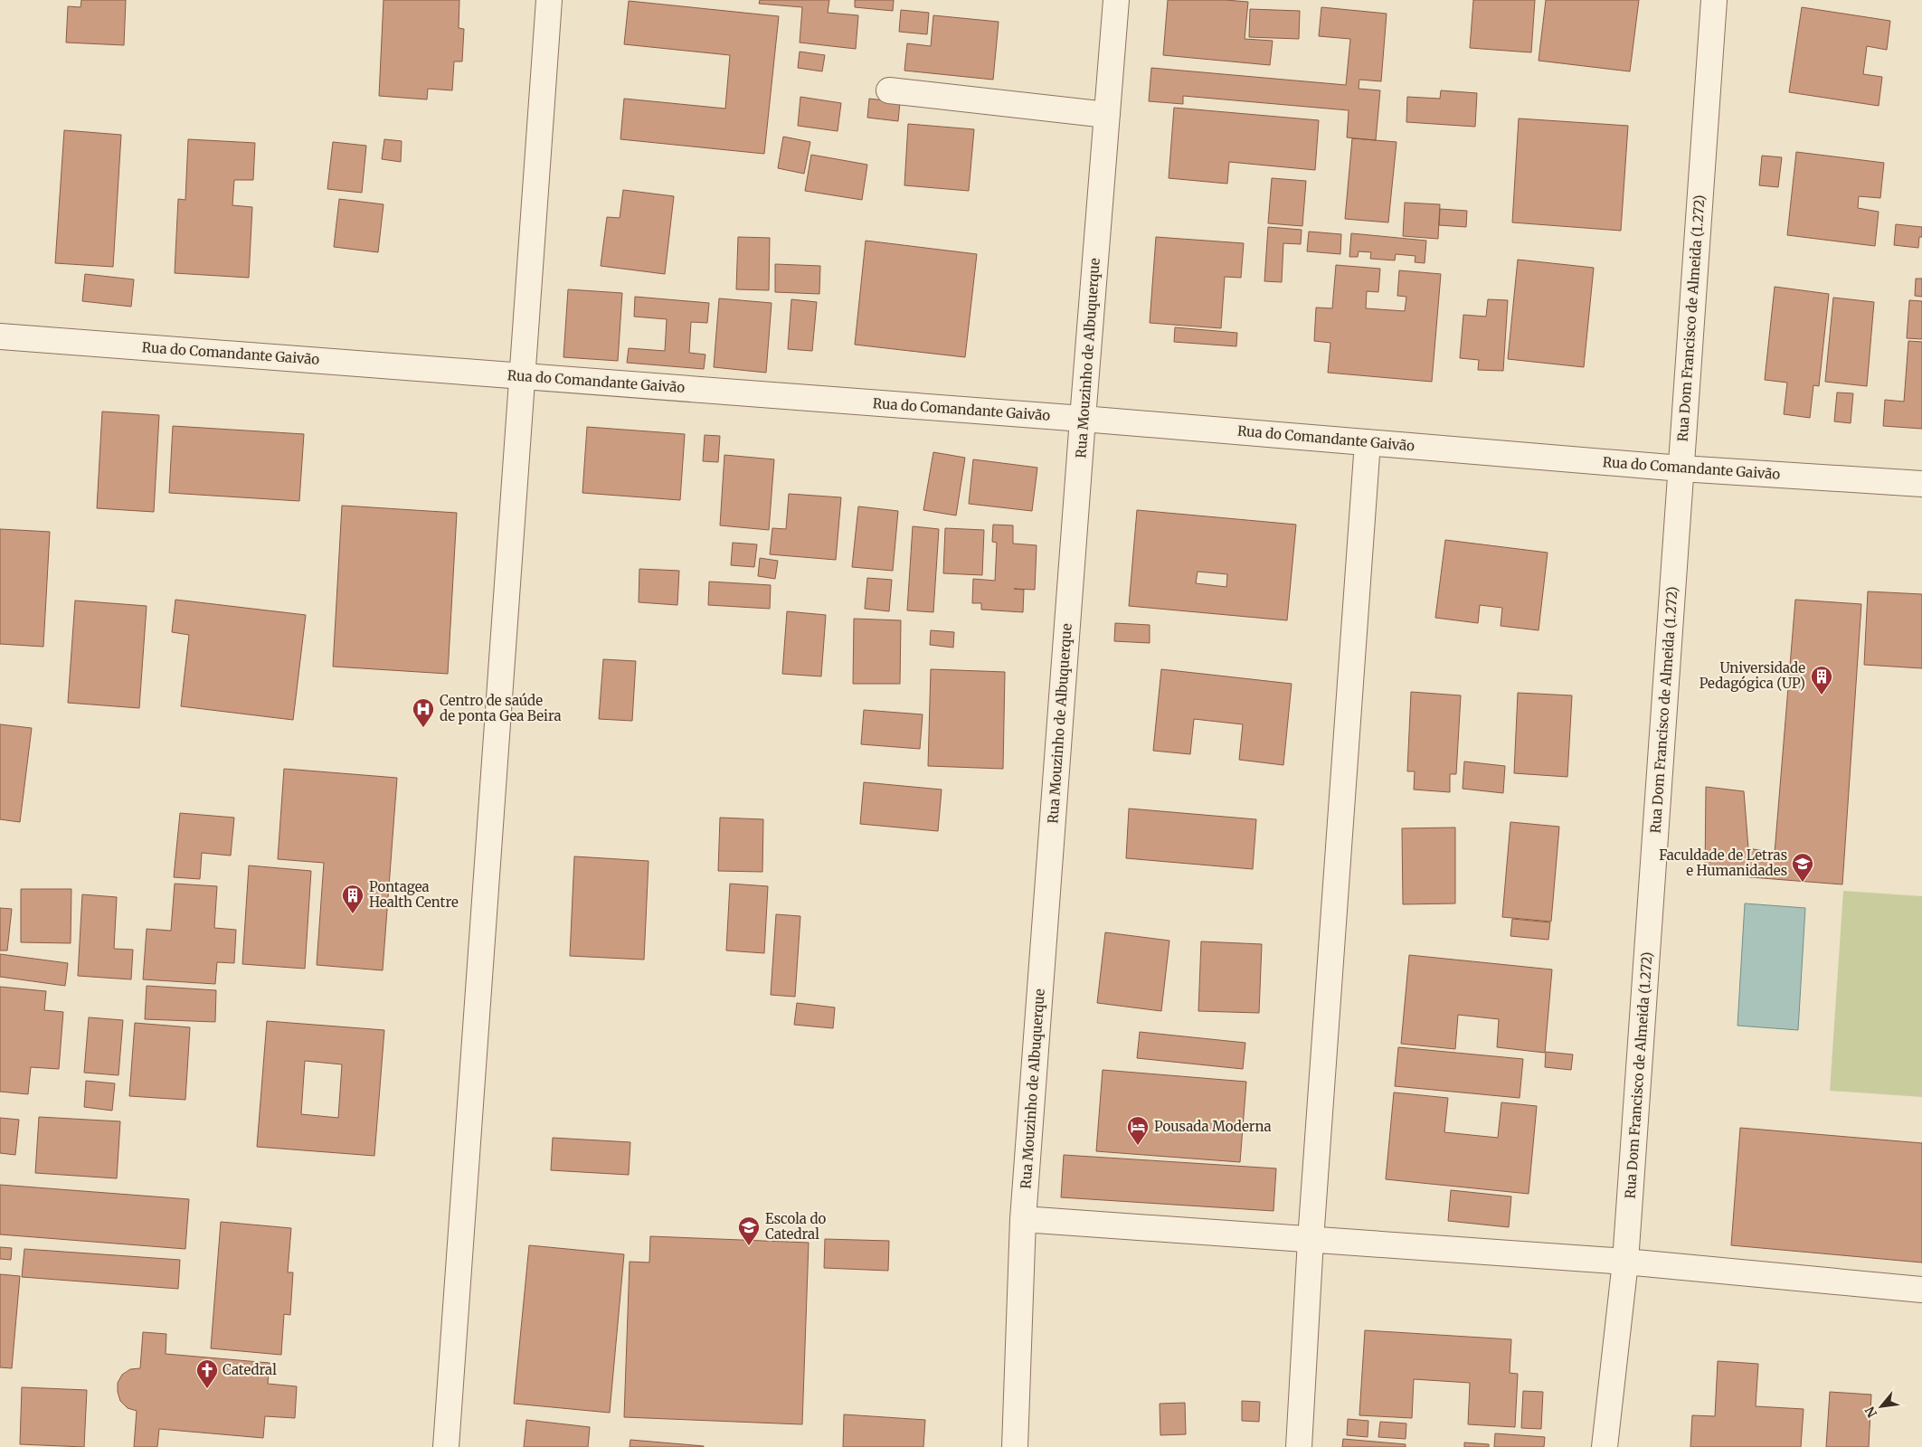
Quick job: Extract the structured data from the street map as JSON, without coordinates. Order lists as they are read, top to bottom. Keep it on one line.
{"streets":{"street":["Rua Dom Francisco de Almeida (1.272)","Rua do Comandante Gaivão","Rua Mouzinho de Albuquerque"]},"crossings":[["Rua Dom Francisco de Almeida (1.272)","Rua do Comandante Gaivão"],["Rua do Comandante Gaivão","Rua Mouzinho de Albuquerque"]],"places":{"building":["Universidade Pedagógica (UP)","Pontagea Health Centre"],"hospital":["Centro de saúde de ponta Gea Beira"],"school or university":["Faculdade de Letras e Humanidades","Escola do Catedral"],"hotel":["Pousada Moderna"],"church":["Catedral"]},"north":"bottom left"}
